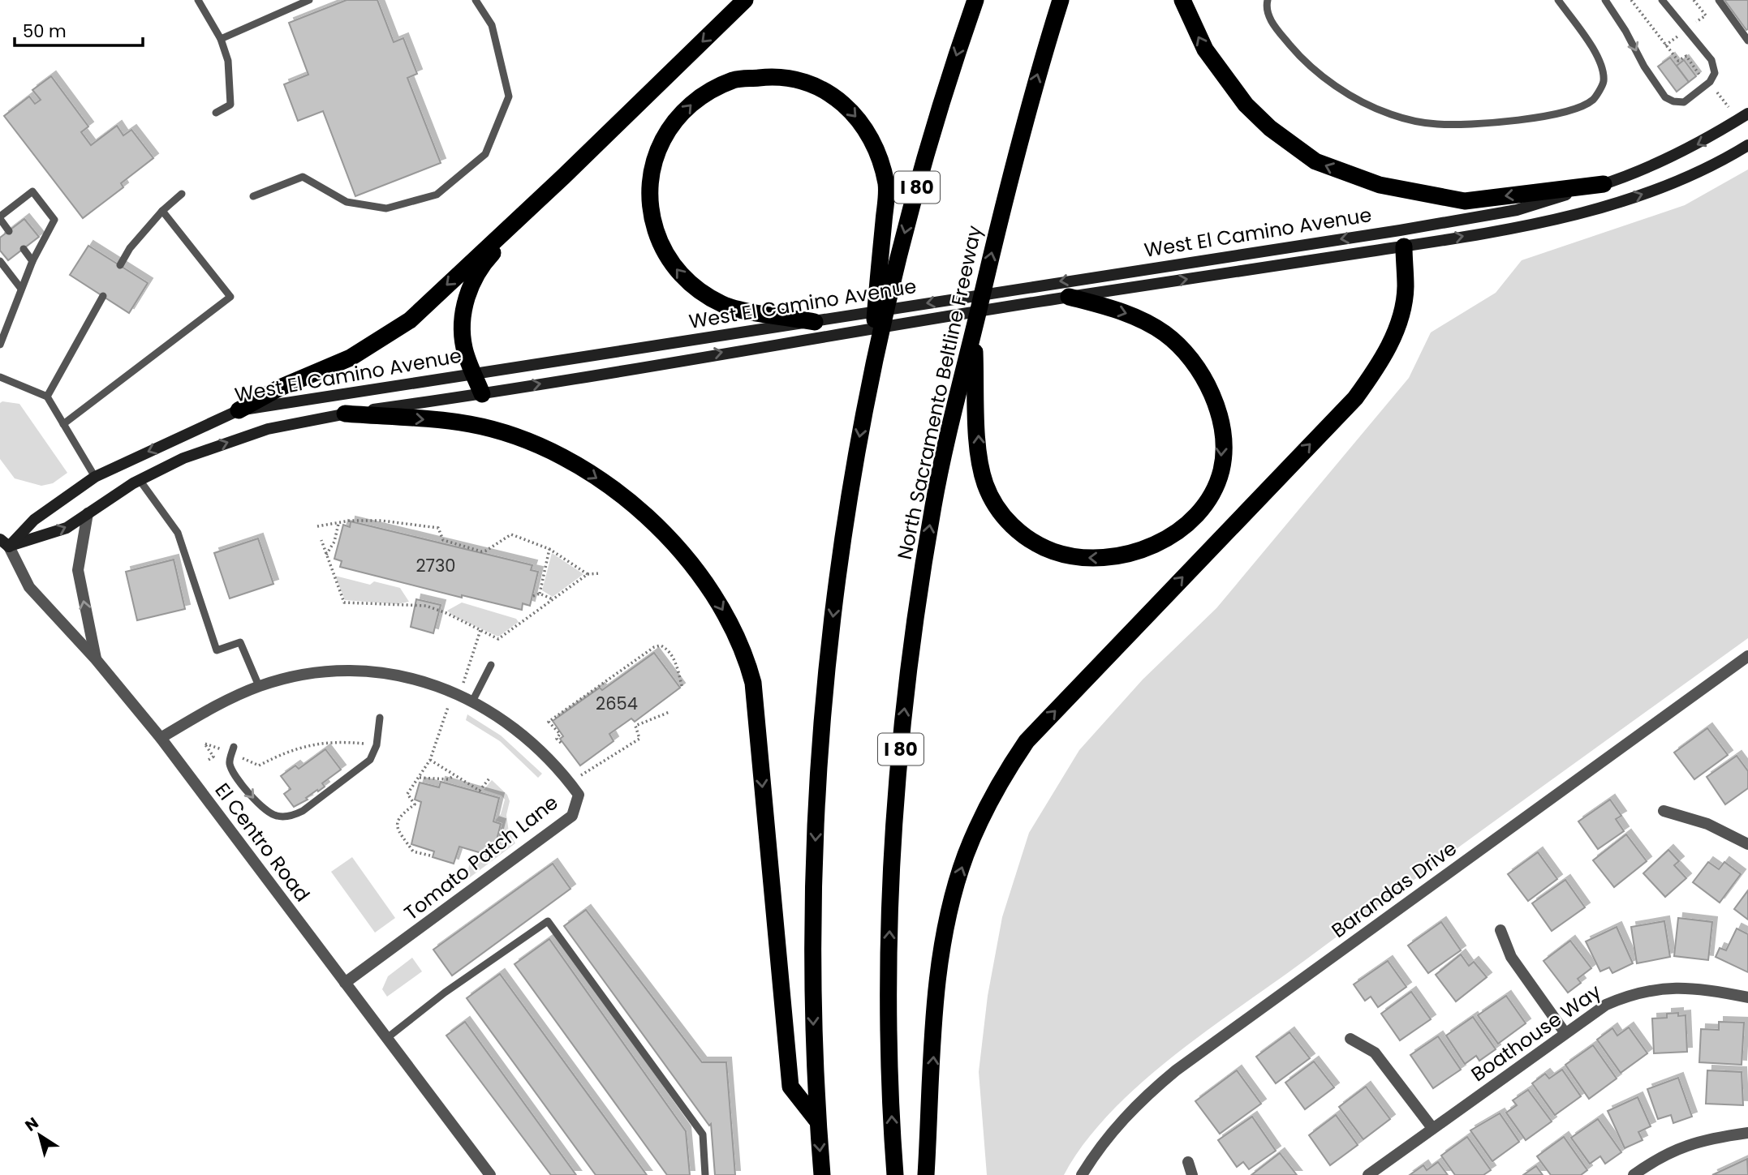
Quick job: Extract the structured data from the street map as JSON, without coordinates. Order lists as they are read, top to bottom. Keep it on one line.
{"streets":{"highway":["I 80","North Sacramento Beltline Freeway"],"main road":["West El Camino Avenue"],"street":["El Centro Road","Tomato Patch Lane","Barandas Drive","Boathouse Way"]},"crossings":[["West El Camino Avenue","El Centro Road"],["El Centro Road","Tomato Patch Lane"]],"house_numbers":["2730","2654"],"scale_bar":"50 m","north":"top left"}
